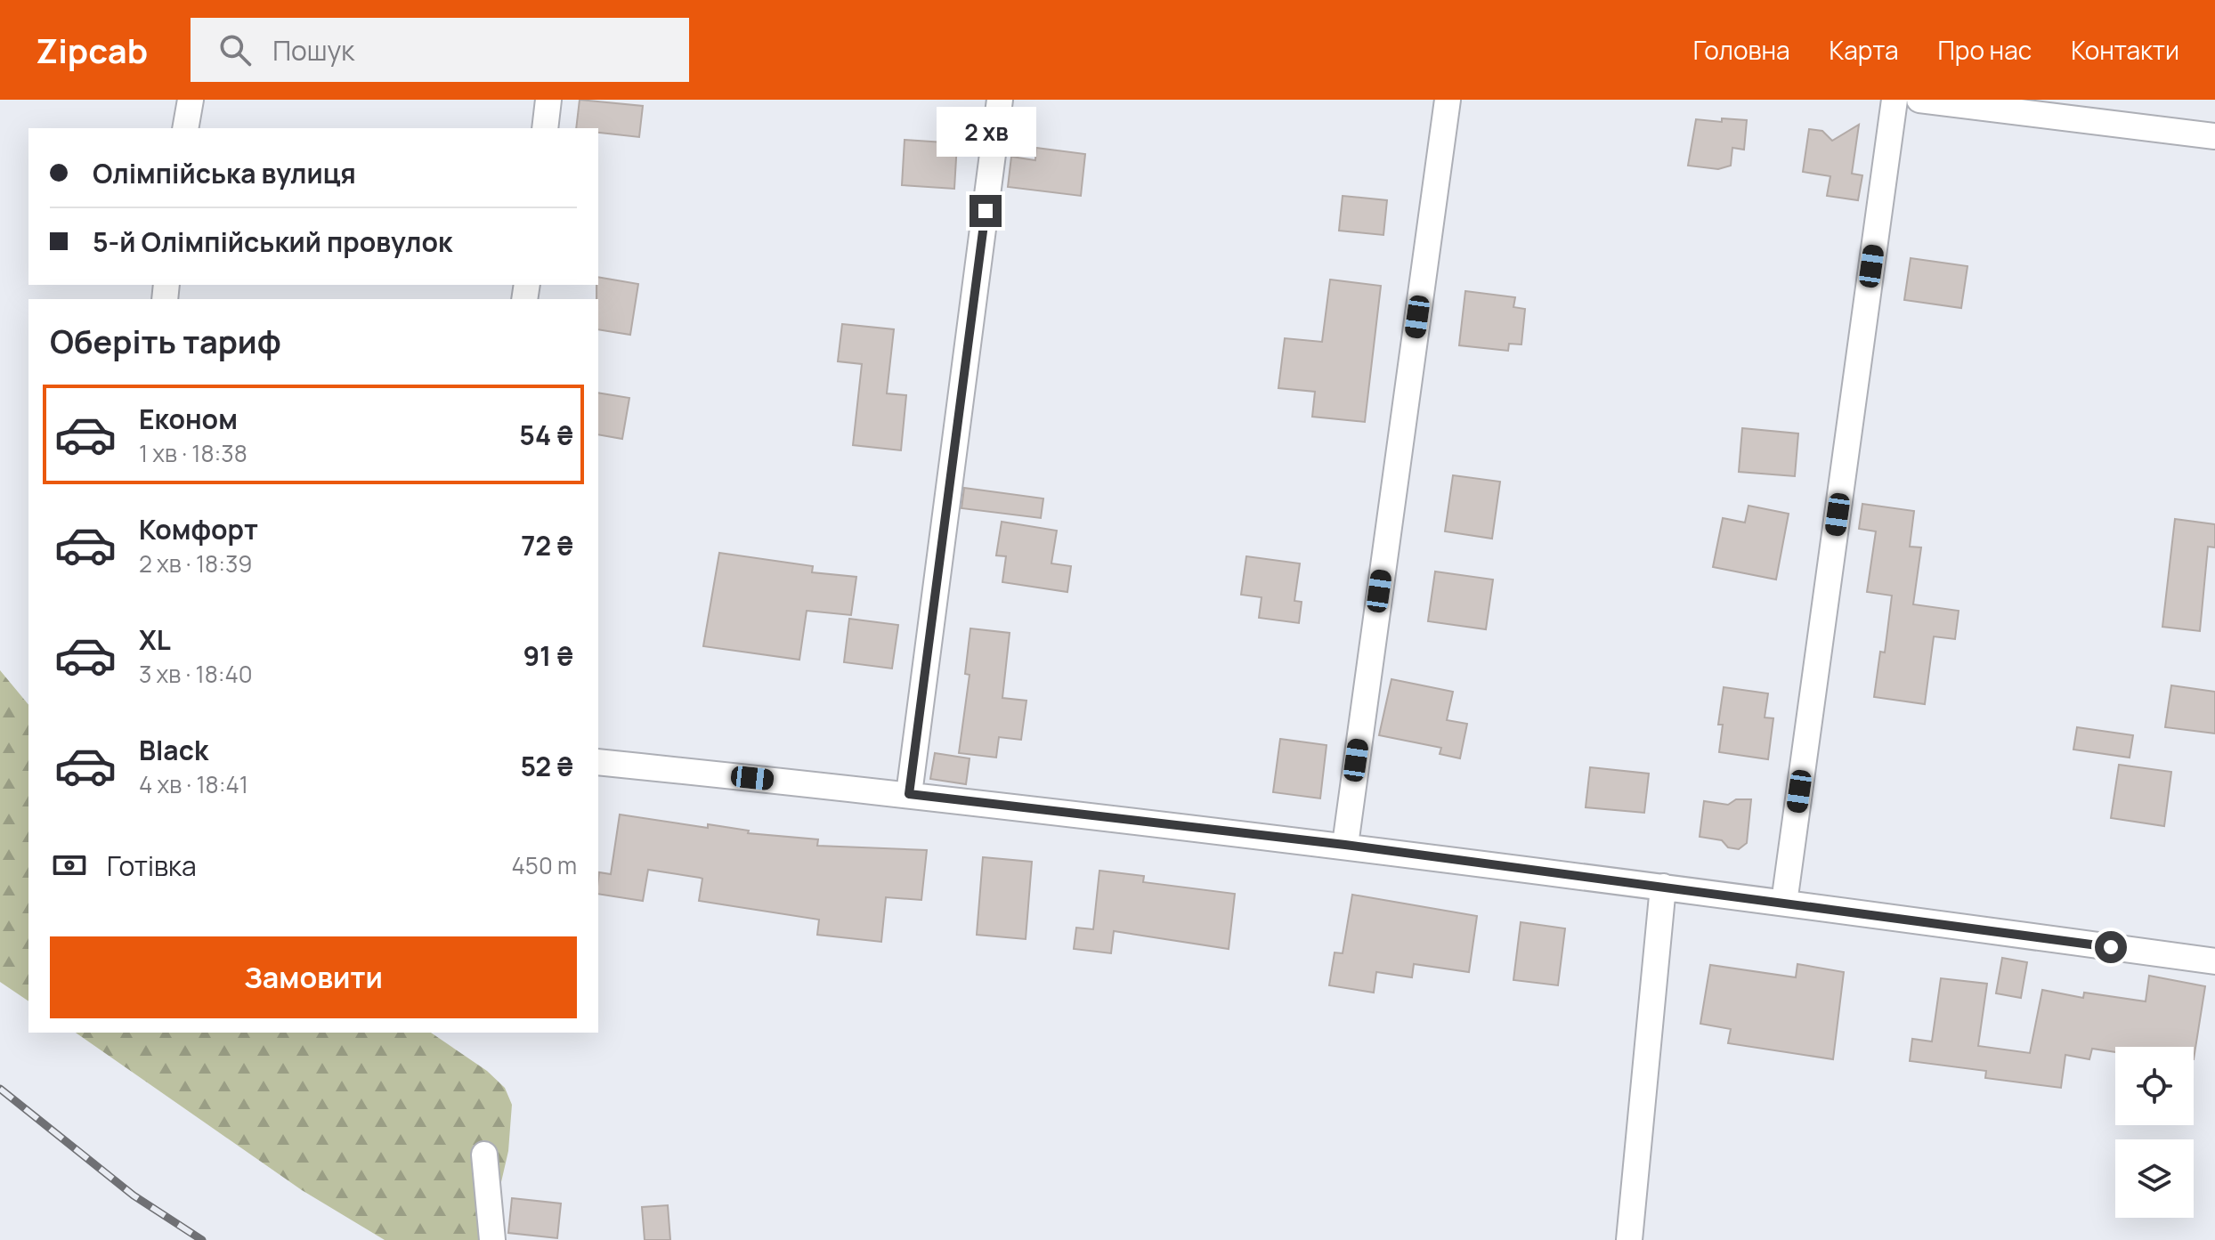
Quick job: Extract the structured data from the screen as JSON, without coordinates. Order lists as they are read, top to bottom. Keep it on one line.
{"page":{"header":"Zipcab","search":"Пошук","nav":["Головна","Карта","Про нас","Контакти"],"bubble":"2 хв","banner":["Олімпійська вулиця","5-й Олімпійський провулок"],"heading":"Оберіть тариф","list":[{"name":"Економ","note":"1 хв · 18:38","value":"54 ₴"},{"name":"Комфорт","note":"2 хв · 18:39","value":"72 ₴"},{"name":"XL","note":"3 хв · 18:40","value":"91 ₴"},{"name":"Black","note":"4 хв · 18:41","value":"52 ₴"}],"pay":["Готівка","450 m"],"buttons":"Замовити"}}
